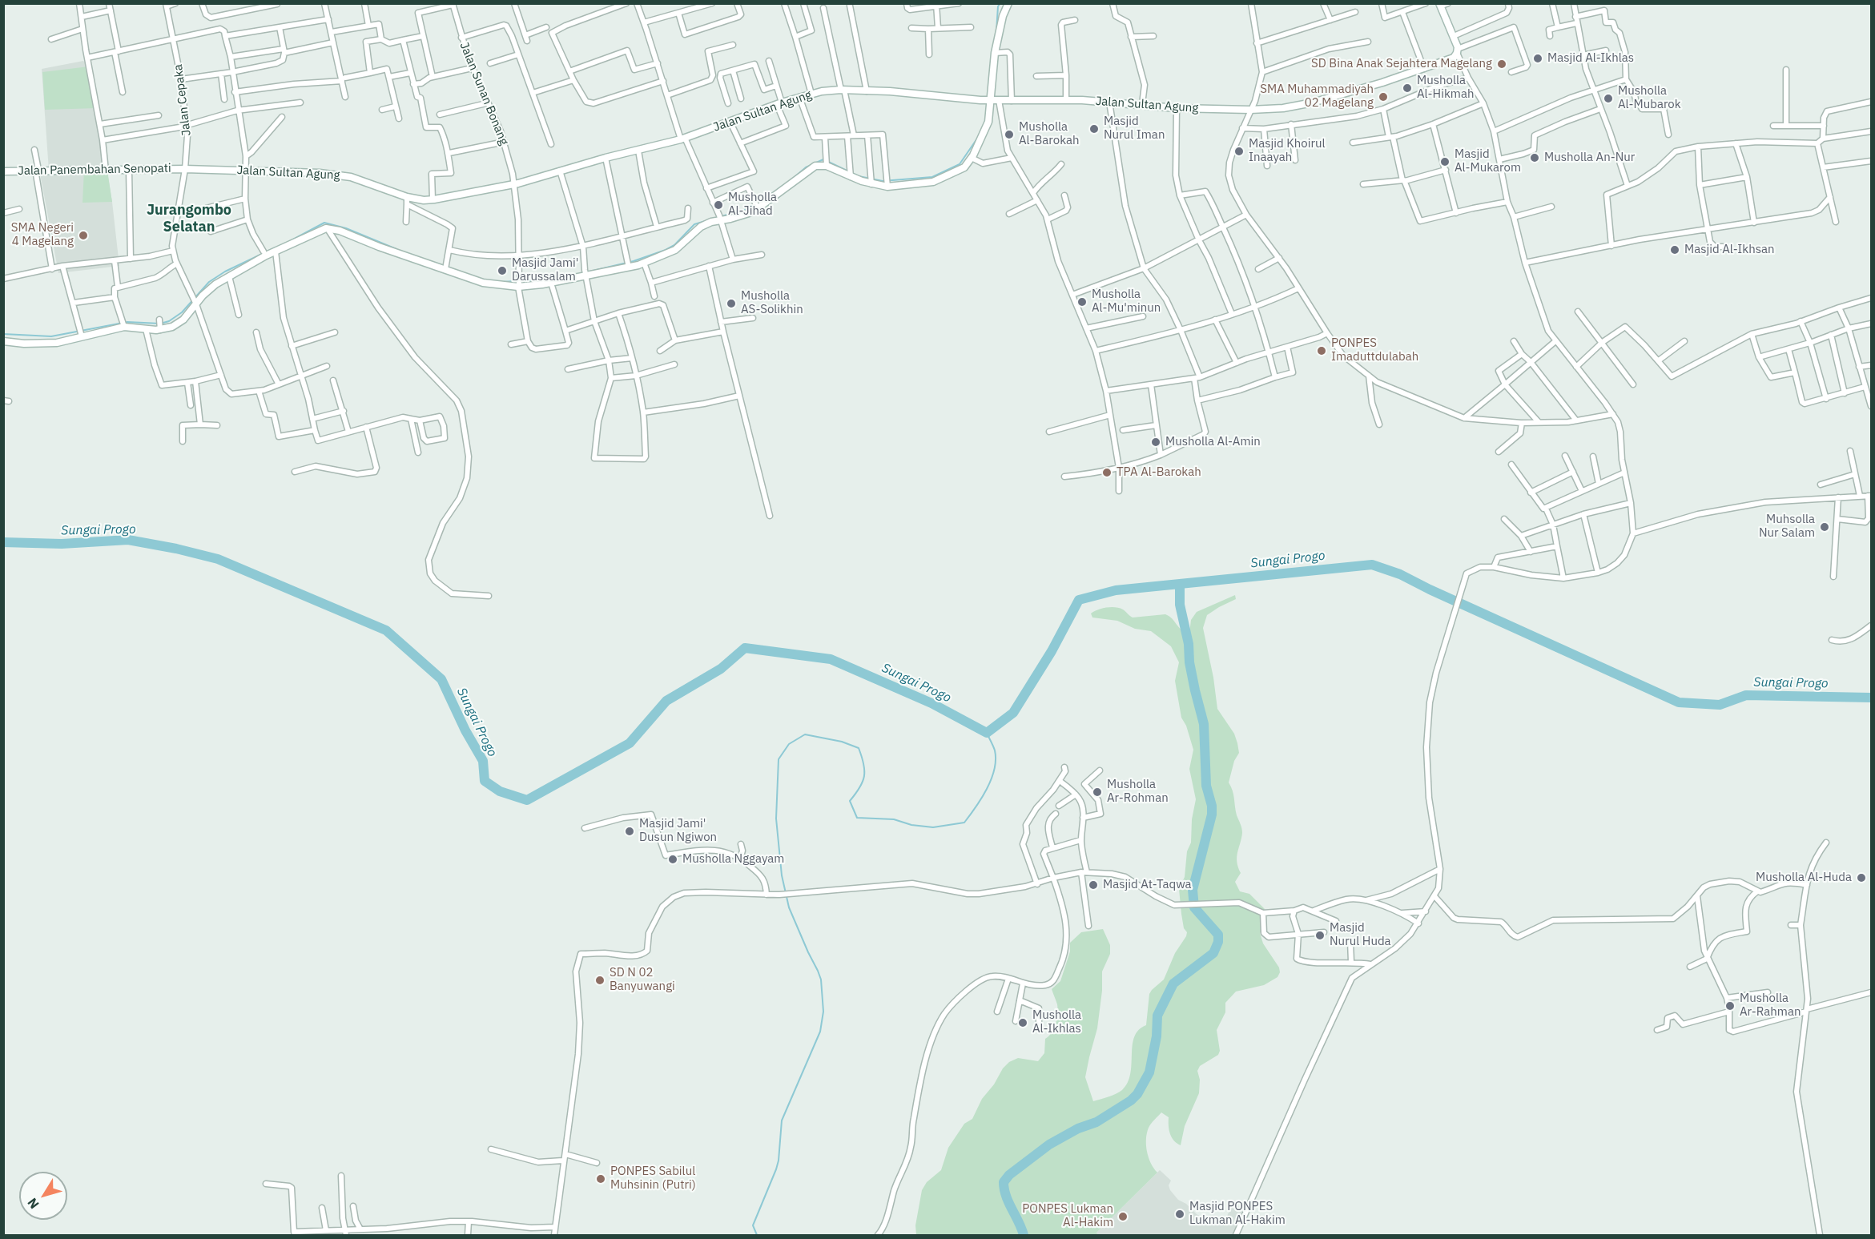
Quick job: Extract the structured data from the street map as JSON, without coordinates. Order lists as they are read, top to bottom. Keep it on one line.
{"streets":{"main road":["Jalan Sultan Agung","Jalan Panembahan Senopati"],"street":["Jalan Sunan Bonang","Jalan Cepaka"]},"crossings":[["Jalan Sunan Bonang","Jalan Sultan Agung"],["Jalan Cepaka","Jalan Sultan Agung"],["Jalan Cepaka","Jalan Panembahan Senopati"],["Jalan Sultan Agung","Jalan Panembahan Senopati"]],"districts":["Jurangombo Selatan"],"water":["Sungai Progo"],"places":["Masjid Al-Ikhlas","SD Bina Anak Sejahtera Magelang","Musholla Al-Hikmah","SMA Muhammadiyah 02 Magelang","Musholla Al-Mubarok","Masjid Nurul Iman","Musholla Al-Barokah","Masjid Khoirul Inaayah","Musholla An-Nur","Masjid Al-Mukarom","Musholla Al-Jihad","SMA Negeri 4 Magelang","Masjid Al-Ikhsan","Masjid Jami' Darussalam","Musholla Al-Mu'minun","Musholla AS-Solikhin","PONPES Imaduttdulabah","Musholla Al-Amin","TPA Al-Barokah","Muhsolla Nur Salam","Musholla Ar-Rohman","Masjid Jami' Dusun Ngiwon","Musholla Nggayam","Musholla Al-Huda","Masjid At-Taqwa","Masjid Nurul Huda","SD N 02 Banyuwangi","Musholla Ar-Rahman","Musholla Al-Ikhlas","PONPES Sabilul Muhsinin (Putri)","Masjid PONPES Lukman Al-Hakim","PONPES Lukman Al-Hakim"],"north":"bottom left"}
